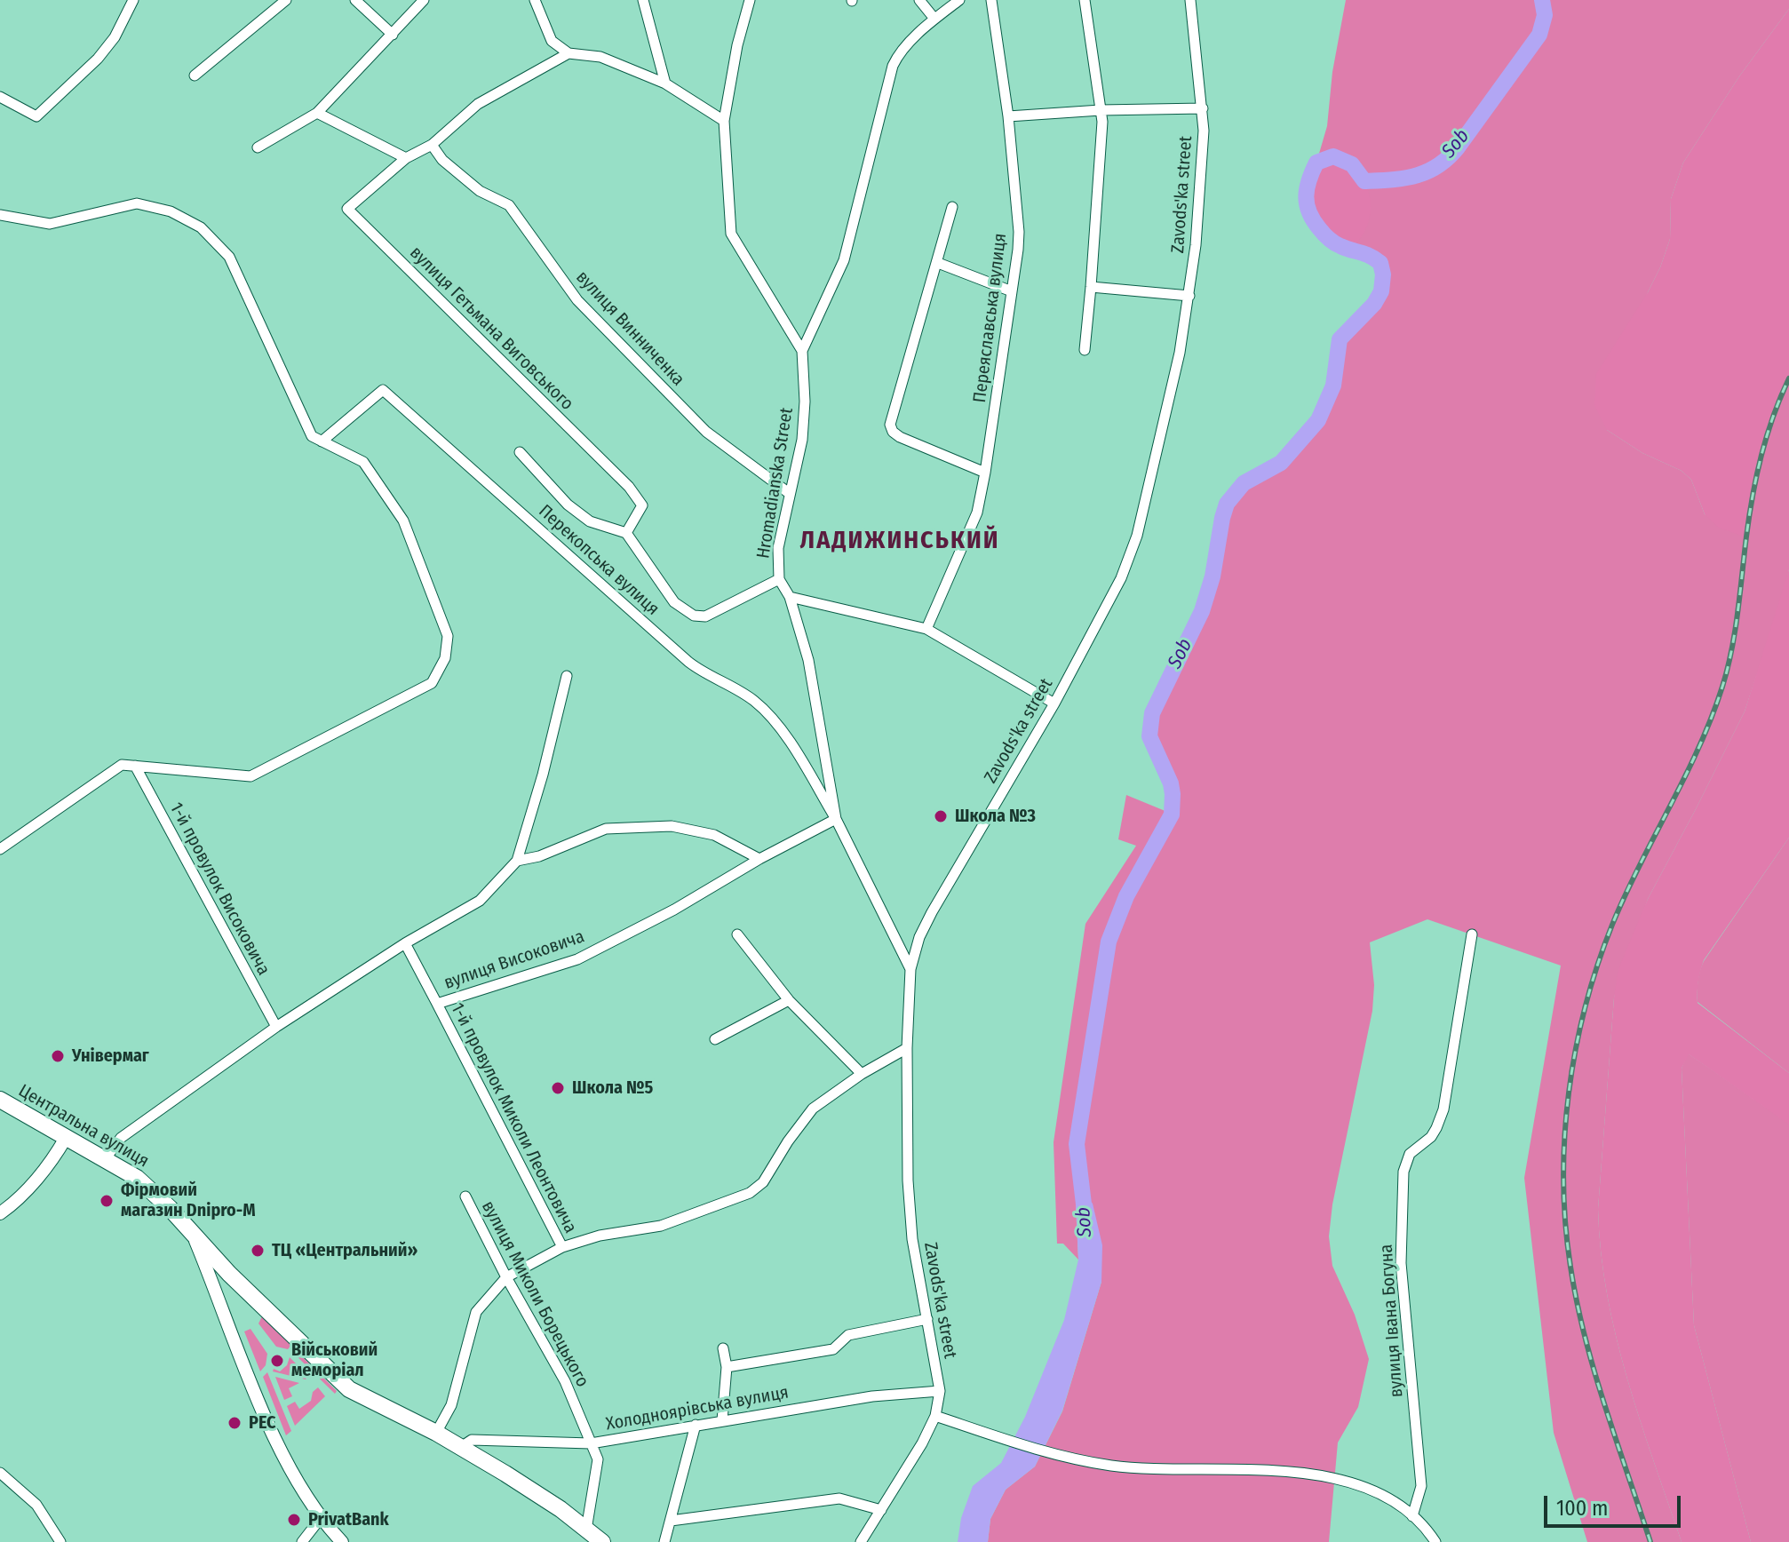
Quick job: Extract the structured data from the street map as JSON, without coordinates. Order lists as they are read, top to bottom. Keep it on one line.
{"streets":{"highway":["Центральна вулиця"],"street":["Zavods'ka street","Переяславська вулиця","вулиця Гетьмана Виговського","вулиця Винниченка","Hromadianska Street","Перекопська вулиця","1-й провулок Високовича","вулиця Високовича","1-й провулок Миколи Леонтовича","вулиця Миколи Борецького","вулиця Івана Богуна","Холодноярівська вулиця"]},"crossings":[["Zavods'ka street","Hromadianska Street"],["Zavods'ka street","Холодноярівська вулиця"],["вулиця Винниченка","Hromadianska Street"],["Hromadianska Street","Перекопська вулиця"],["Hromadianska Street","вулиця Високовича"],["Перекопська вулиця","вулиця Високовича"],["вулиця Високовича","1-й провулок Миколи Леонтовича"],["вулиця Миколи Борецького","Холодноярівська вулиця"]],"districts":["ЛАДИЖИНСЬКИЙ"],"water":["Sob"],"places":["Школа №3","Універмаг","Школа №5","Фірмовий магазин Dnipro-M","ТЦ «Центральний»","Військовий меморіал","РЕС","PrivatBank"],"scale_bar":"100 m"}
